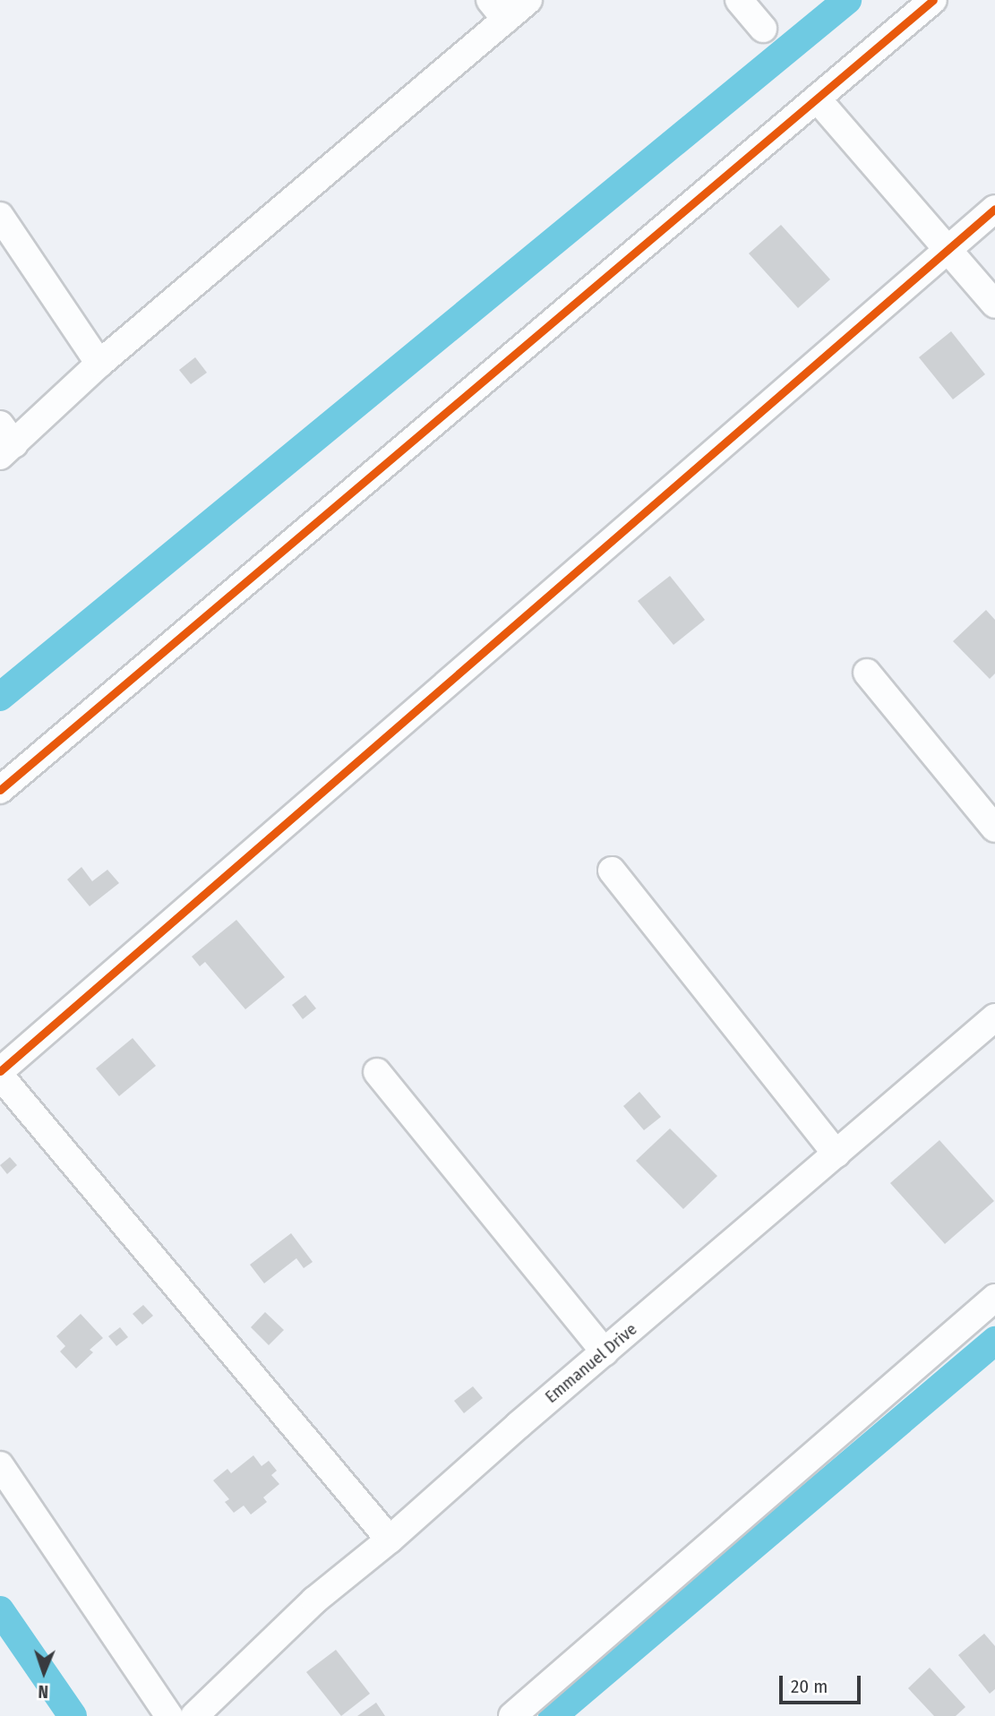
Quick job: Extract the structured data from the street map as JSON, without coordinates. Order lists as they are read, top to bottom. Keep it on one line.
{"streets":{"street":["Emmanuel Drive"]},"scale_bar":"20 m","north":"bottom"}
